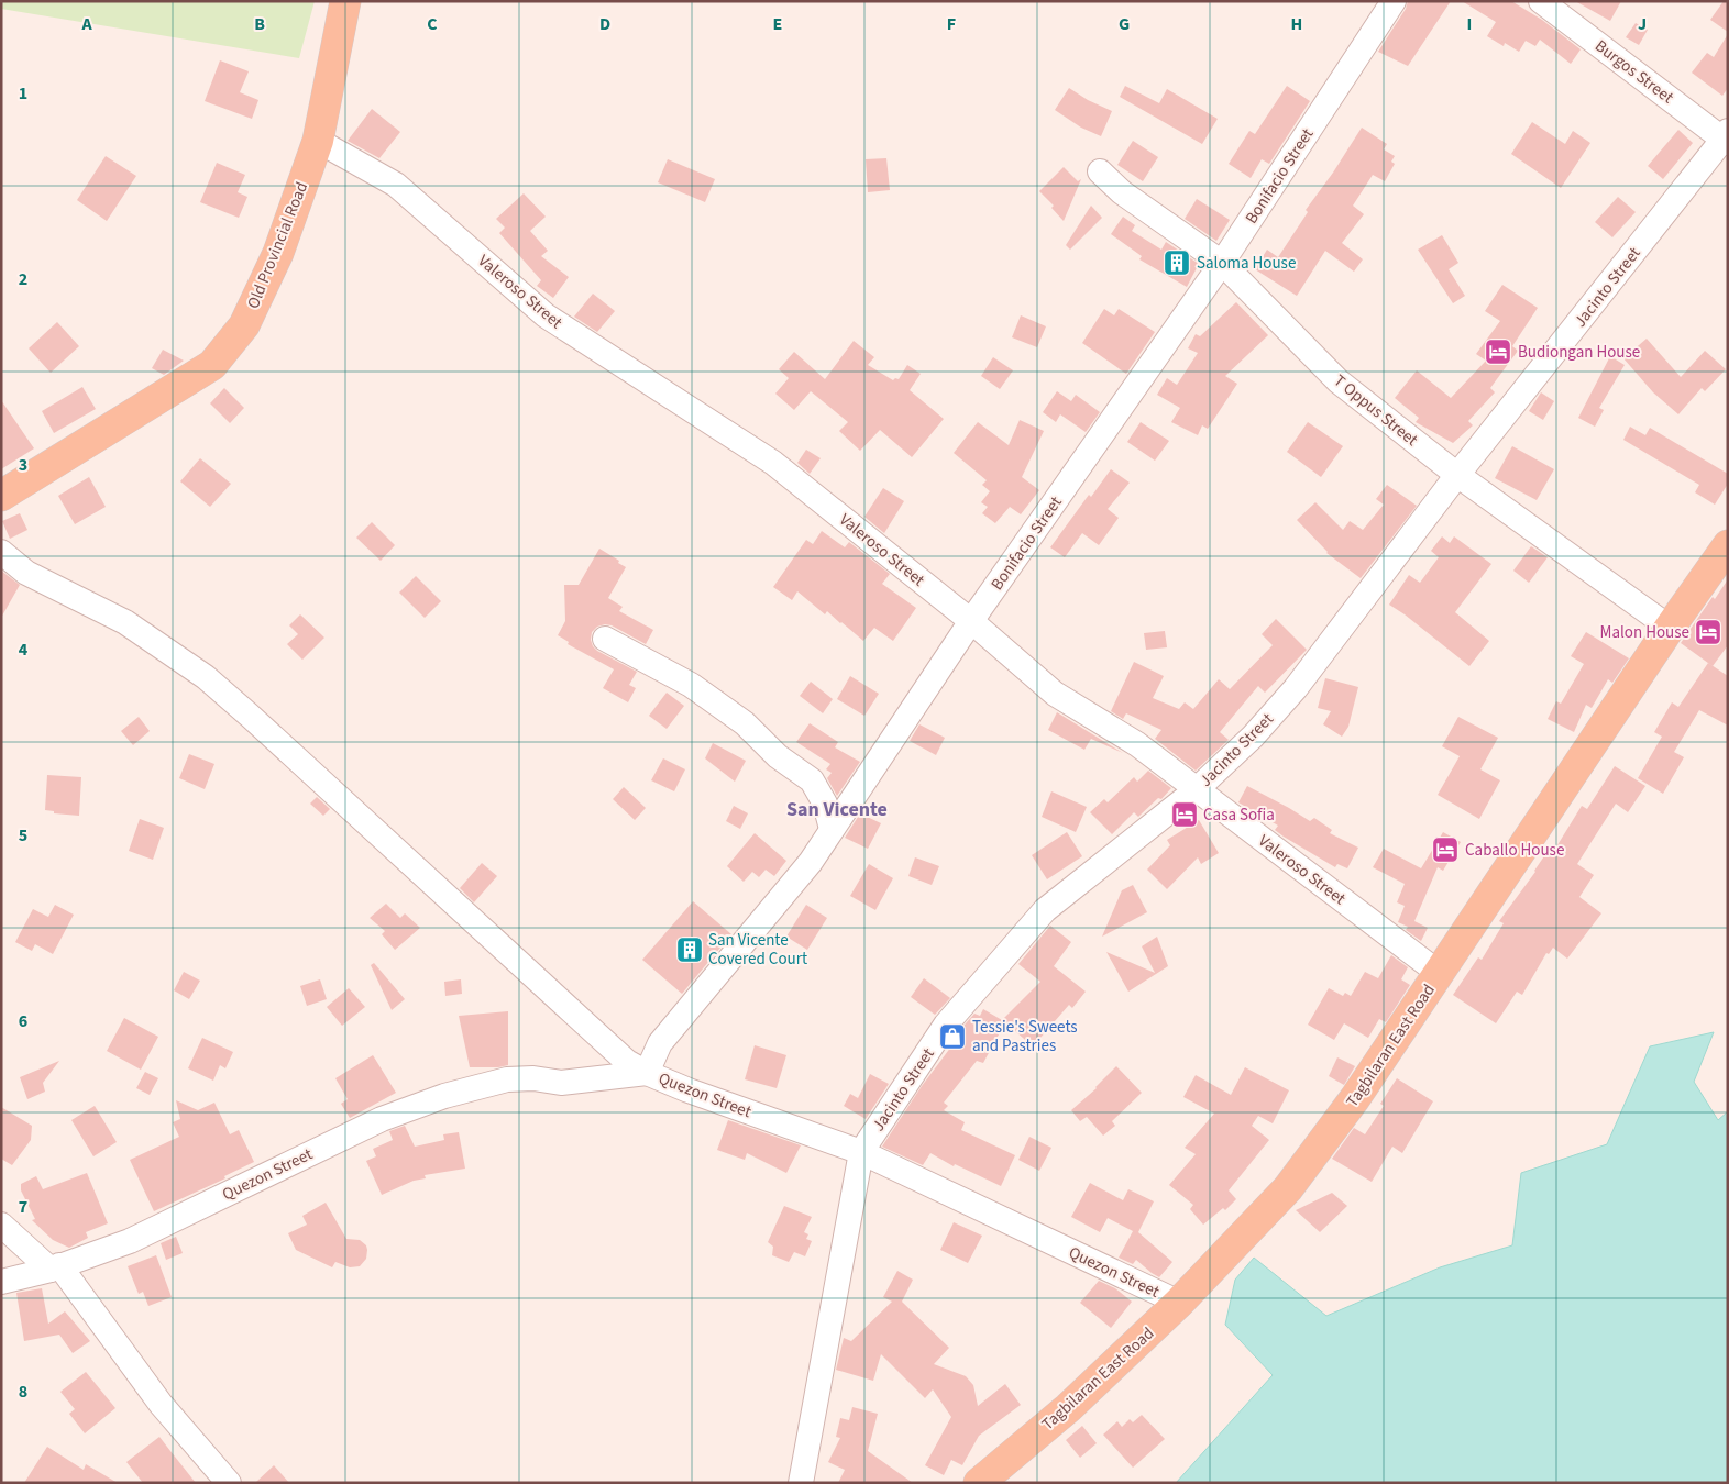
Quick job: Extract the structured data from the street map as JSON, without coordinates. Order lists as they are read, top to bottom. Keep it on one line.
{"streets":{"main road":["Old Provincial Road","Tagbilaran East Road"],"street":["Burgos Street","Bonifacio Street","Jacinto Street","Valeroso Street","T Oppus Street","Quezon Street"]},"crossings":[["Burgos Street","Jacinto Street"],["Bonifacio Street","Valeroso Street"],["Bonifacio Street","T Oppus Street"],["Bonifacio Street","Quezon Street"],["Old Provincial Road","Valeroso Street"],["Jacinto Street","Valeroso Street"],["Jacinto Street","T Oppus Street"],["Jacinto Street","Quezon Street"],["Valeroso Street","Tagbilaran East Road"],["T Oppus Street","Tagbilaran East Road"],["Tagbilaran East Road","Quezon Street"]],"districts":["San Vicente"],"places":{"building":["Saloma House","San Vicente Covered Court"],"hotel":["Budiongan House","Malon House","Casa Sofia","Caballo House"],"shop":["Tessie's Sweets and Pastries"]},"grid":{"columns":["A","B","C","D","E","F","G","H","I","J"],"rows":["1","2","3","4","5","6","7","8"]}}
